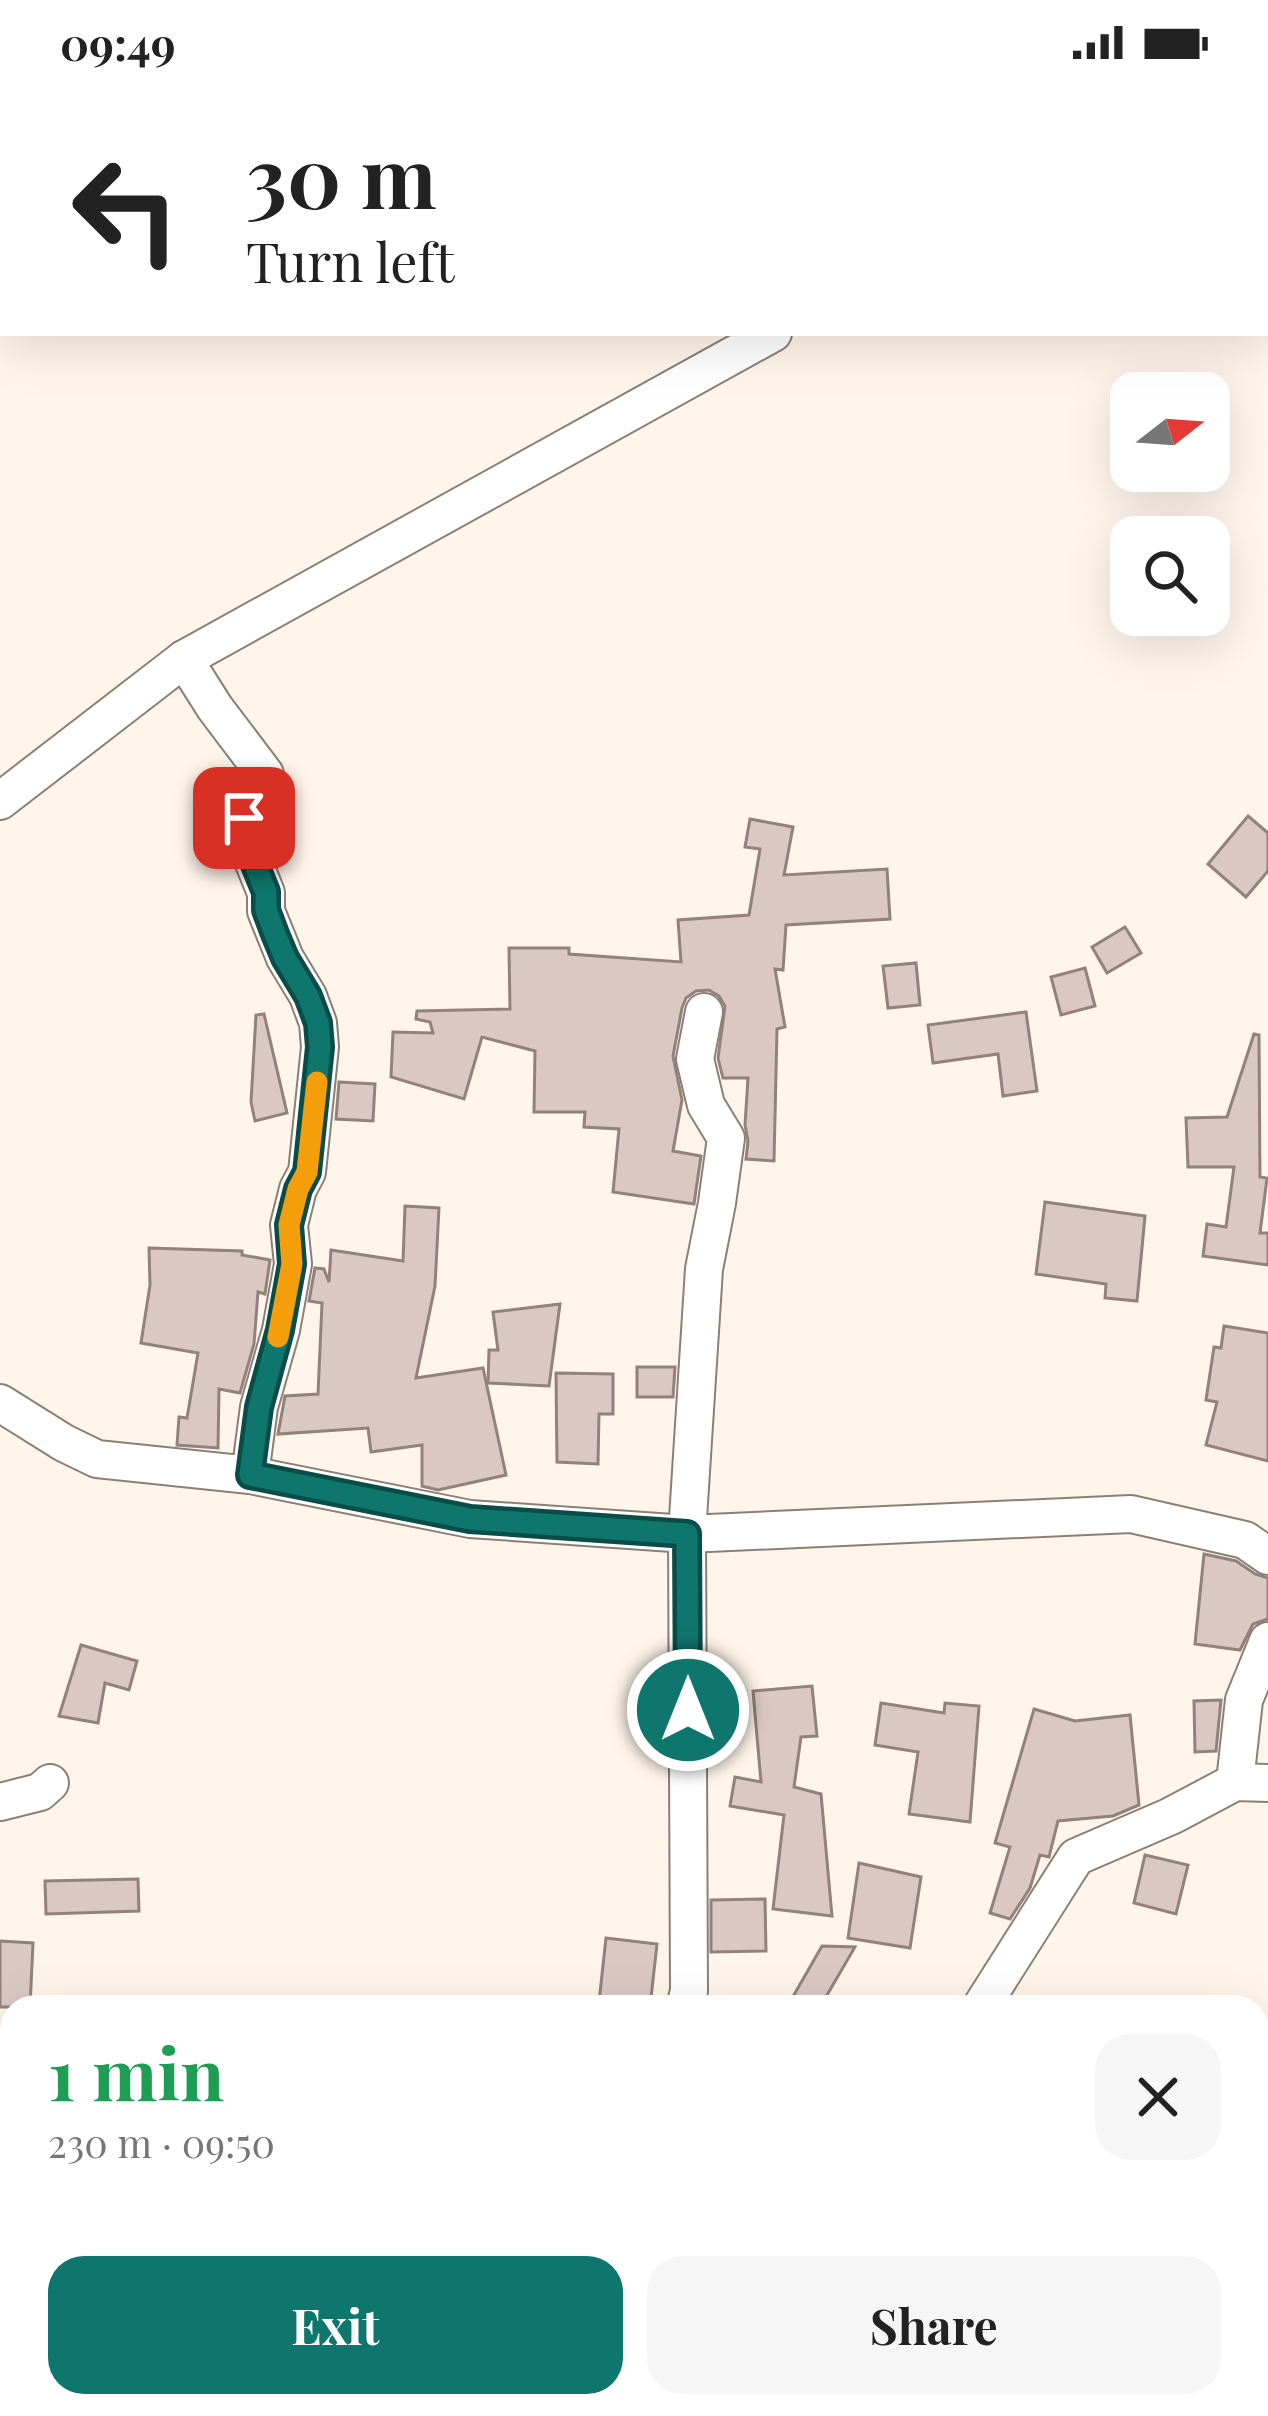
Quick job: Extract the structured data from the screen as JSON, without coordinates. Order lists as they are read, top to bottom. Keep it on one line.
{"north":"right","page":{"status":"09:49","turn":["30 m","Turn left"],"heading":["1 min","230 m · 09:50"],"buttons":["Exit","Share"]}}
